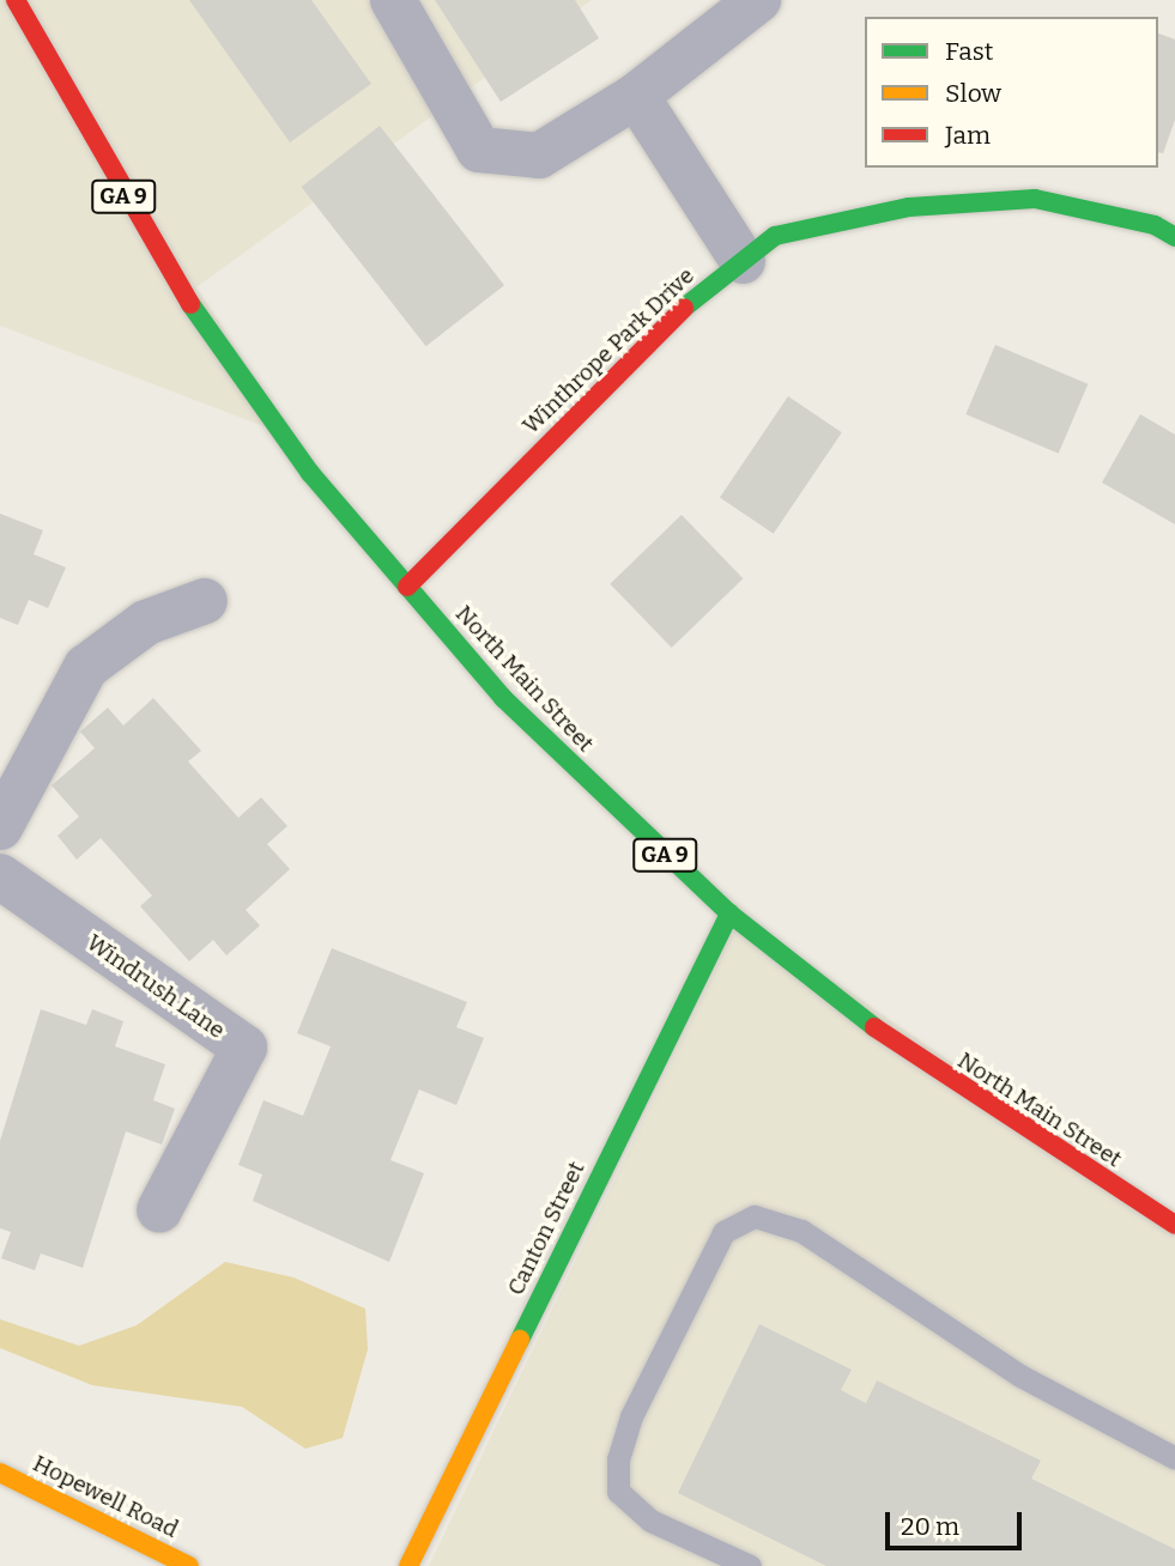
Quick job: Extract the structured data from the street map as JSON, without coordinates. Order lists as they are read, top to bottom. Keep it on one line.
{"streets":{"street":["GA 9","Winthrope Park Drive","North Main Street","Windrush Lane","Canton Street","Hopewell Road"]},"crossings":[["Winthrope Park Drive","North Main Street"],["North Main Street","Canton Street"]],"legend":["Fast","Slow","Jam"],"scale_bar":"20 m"}
